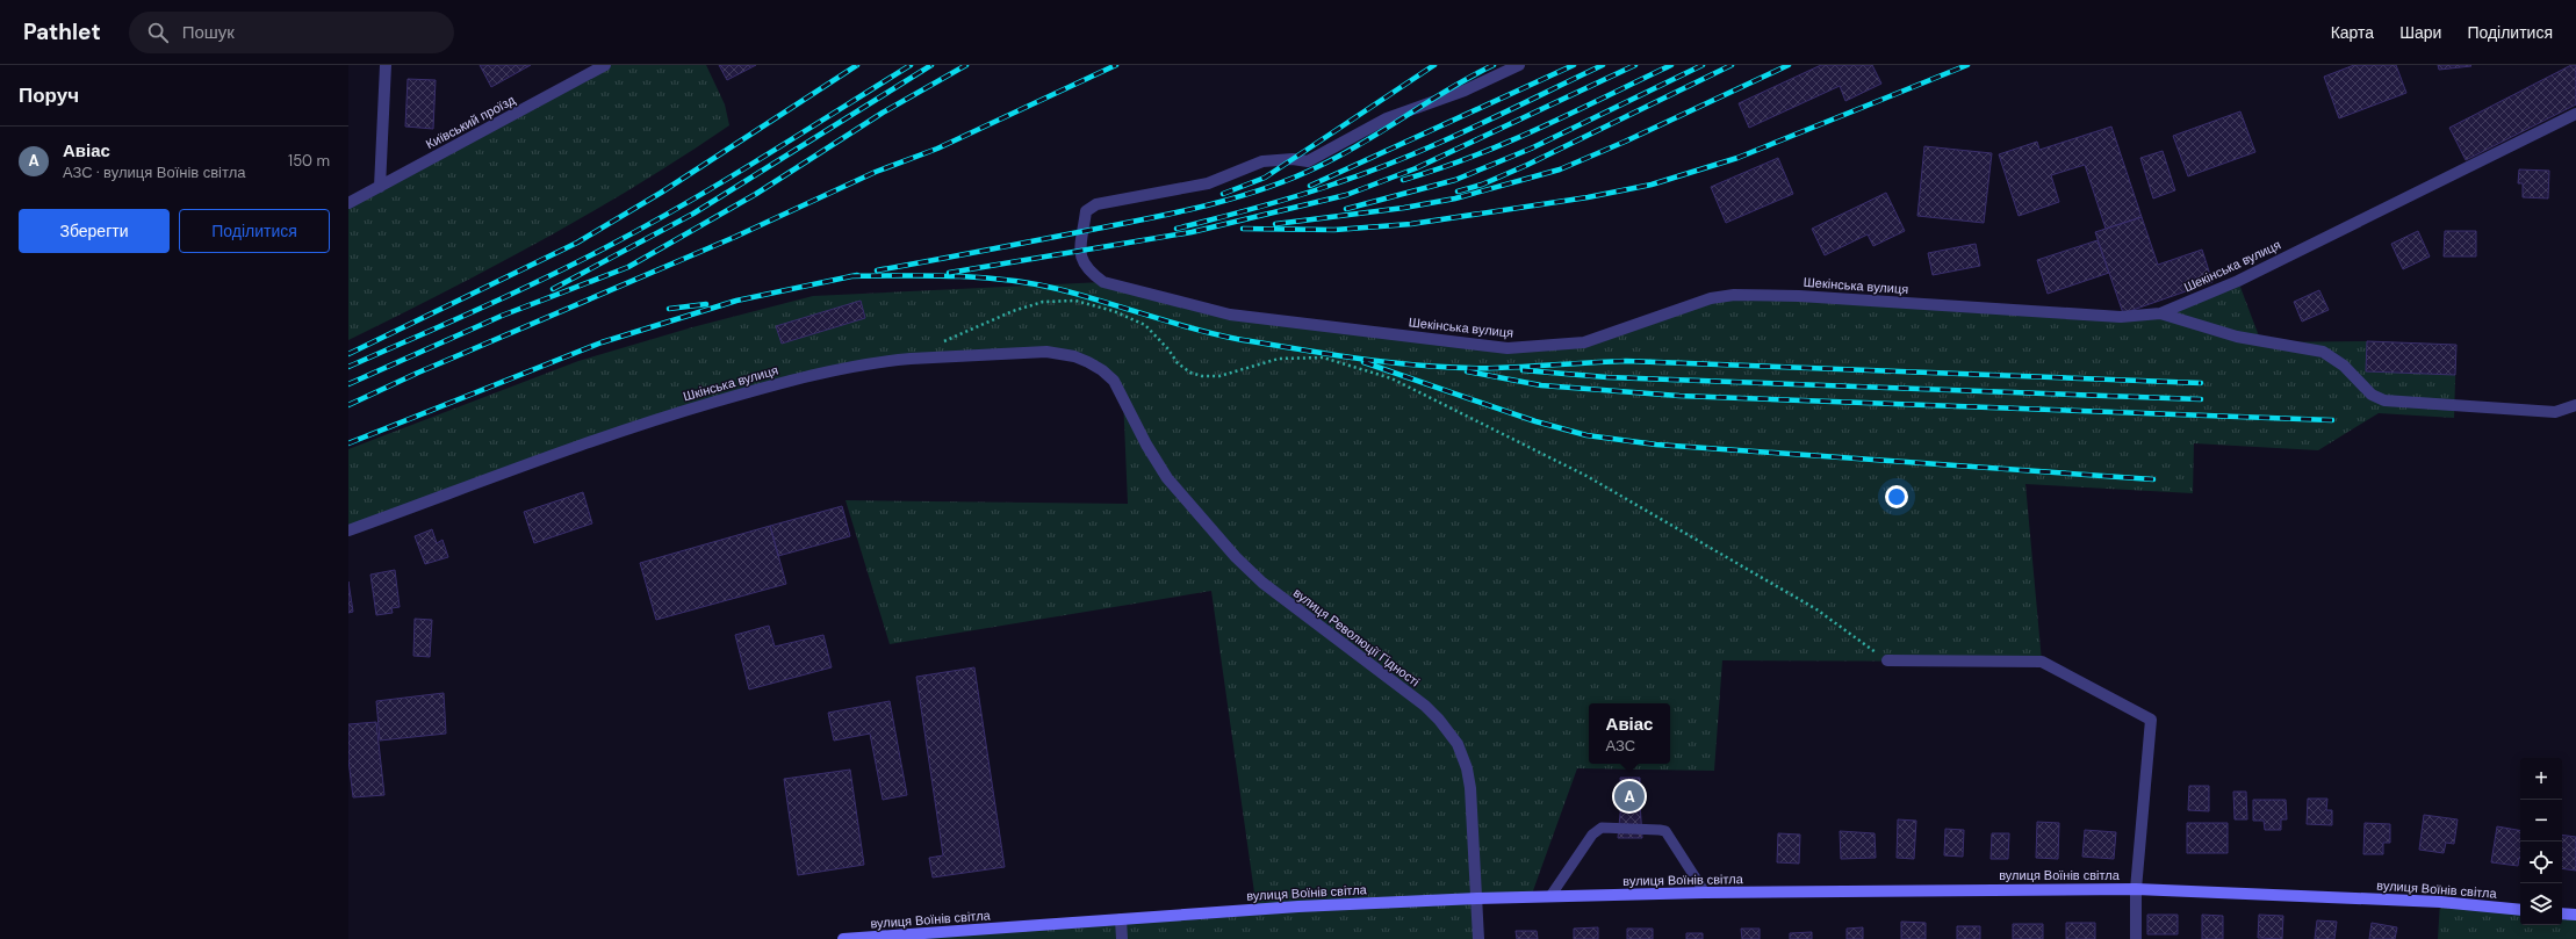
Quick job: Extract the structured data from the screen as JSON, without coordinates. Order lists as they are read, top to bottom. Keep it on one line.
{"streets":{"street":["Київський проїзд","Шекінська вулиця","Шкінська вулиця","вулиця Революції Гідності","вулиця Воїнів світла"]},"crossings":[["Шкінська вулиця","вулиця Революції Гідності"],["вулиця Революції Гідності","вулиця Воїнів світла"]],"page":{"header":"Pathlet","search":"Пошук","nav":["Карта","Шари","Поділитися"],"heading":"Поруч","list":[{"mark":"A","name":"Авіас","note":"АЗС · вулиця Воїнів світла","value":"150 m"}],"buttons":["Зберегти","Поділитися"],"popup":["Авіас","АЗС"],"map_buttons":["+","−"],"pins":"A"}}
